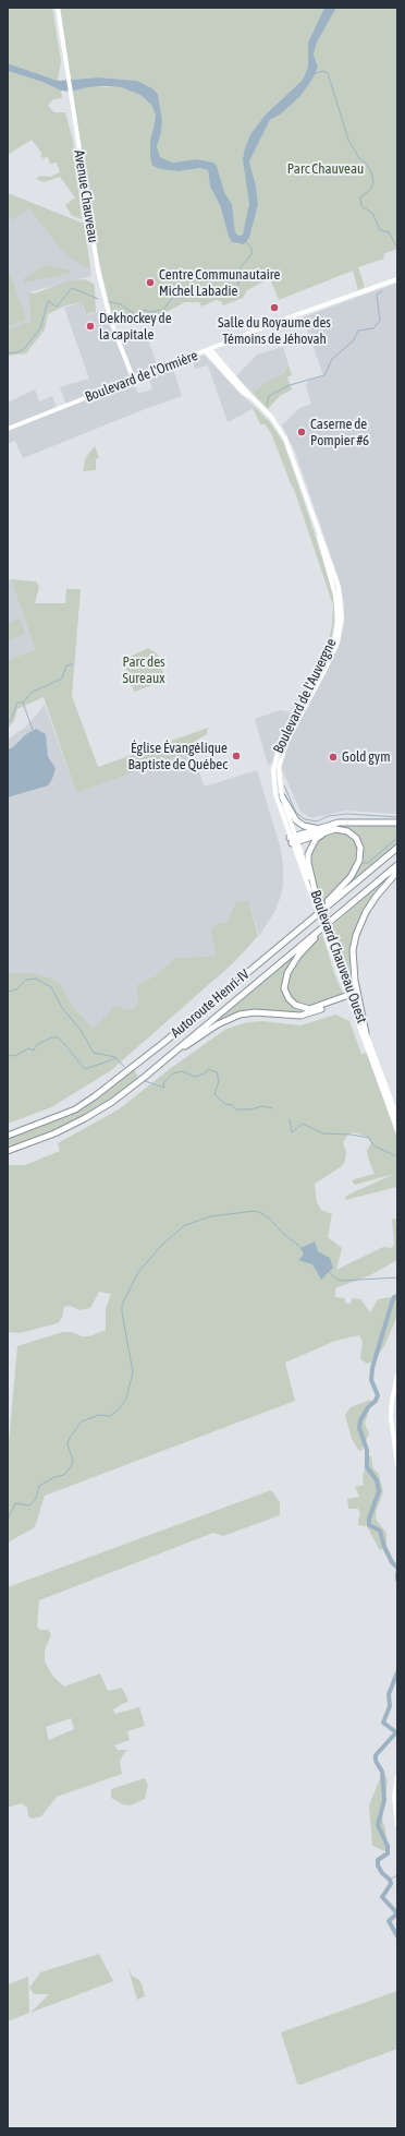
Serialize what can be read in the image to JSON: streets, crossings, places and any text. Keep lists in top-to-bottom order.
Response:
{
  "streets": {
    "highway": ["Autoroute Henri-IV"],
    "main road": [
      "Avenue Chauveau",
      "Boulevard de l'Ormière",
      "Boulevard de l'Auvergne",
      "Boulevard Chauveau Ouest"
    ]
  },
  "crossings": [
    ["Avenue Chauveau", "Boulevard de l'Ormière"],
    ["Boulevard de l'Ormière", "Boulevard de l'Auvergne"],
    ["Boulevard de l'Auvergne", "Boulevard Chauveau Ouest"]
  ],
  "parks": ["Parc Chauveau", "Parc des Sureaux"],
  "places": [
    "Centre Communautaire Michel Labadie",
    "Salle du Royaume des Témoins de Jéhovah",
    "Dekhockey de la capitale",
    "Caserne de Pompier #6",
    "Église Évangélique Baptiste de Québec",
    "Gold gym"
  ]
}
